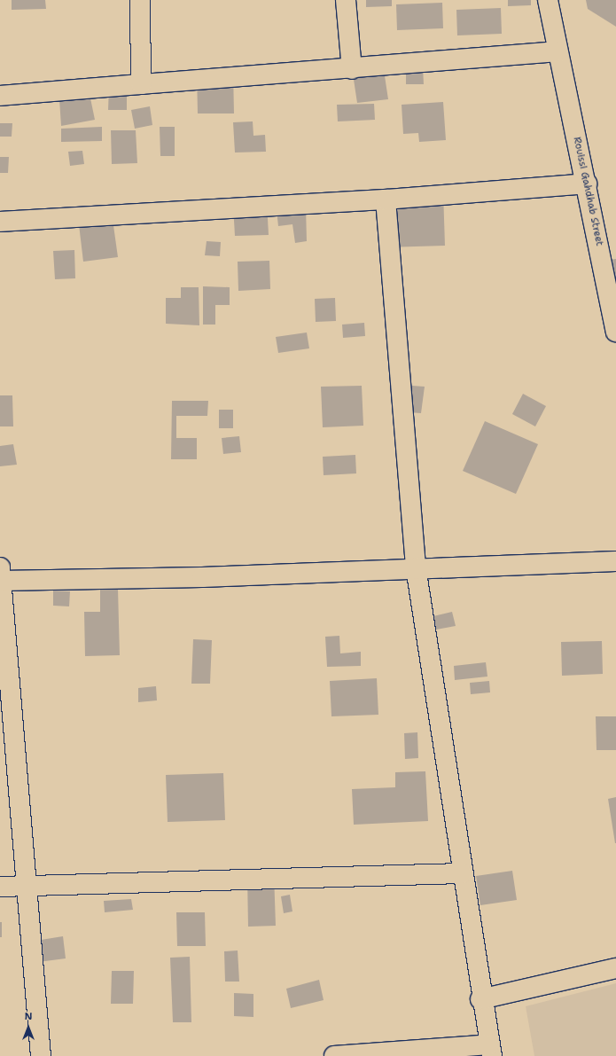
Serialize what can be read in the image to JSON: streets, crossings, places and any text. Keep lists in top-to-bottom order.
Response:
{
  "streets": {
    "street": ["Rouissi Gahdhab Street"]
  },
  "north": "top"
}
